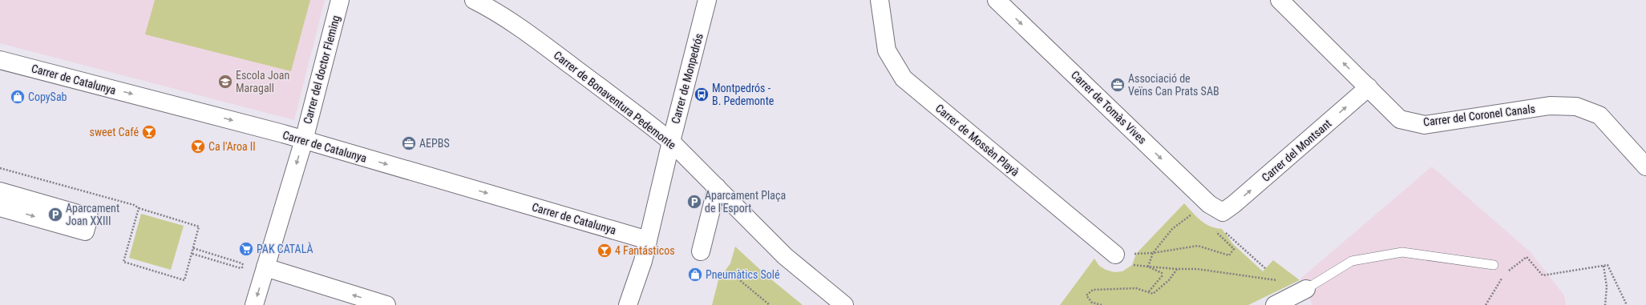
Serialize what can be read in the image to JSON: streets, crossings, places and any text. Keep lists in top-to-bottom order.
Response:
{
  "streets": {
    "street": [
      "Carrer del doctor Fleming",
      "Carrer de Monpedrós",
      "Carrer de Catalunya",
      "Carrer de Bonaventura Pedemonte",
      "Carrer de Tomàs Vives",
      "Carrer del Coronel Canals",
      "Carrer de Mossèn Playà",
      "Carrer del Montsant"
    ]
  },
  "crossings": [
    ["Carrer del doctor Fleming", "Carrer de Catalunya"],
    ["Carrer de Monpedrós", "Carrer de Catalunya"],
    ["Carrer de Monpedrós", "Carrer de Bonaventura Pedemonte"],
    ["Carrer de Tomàs Vives", "Carrer del Montsant"],
    ["Carrer del Coronel Canals", "Carrer del Montsant"]
  ],
  "one_way": [
    "Carrer del doctor Fleming",
    "Carrer de Catalunya",
    "Carrer de Tomàs Vives",
    "Carrer del Montsant"
  ],
  "places": {
    "school or university": ["Escola Joan Maragall"],
    "office": ["Associació de Veïns Can Prats SAB", "AEPBS"],
    "bus stop": ["Montpedrós - B. Pedemonte"],
    "shop": ["CopySab", "Pneumàtics Solé"],
    "bar": ["sweet Café", "Ca l'Aroa II", "4 Fantásticos"],
    "parking": ["Aparcament Plaça de l'Esport", "Aparcament Joan XXIII"],
    "supermarket": ["PAK CATALÀ"]
  }
}
